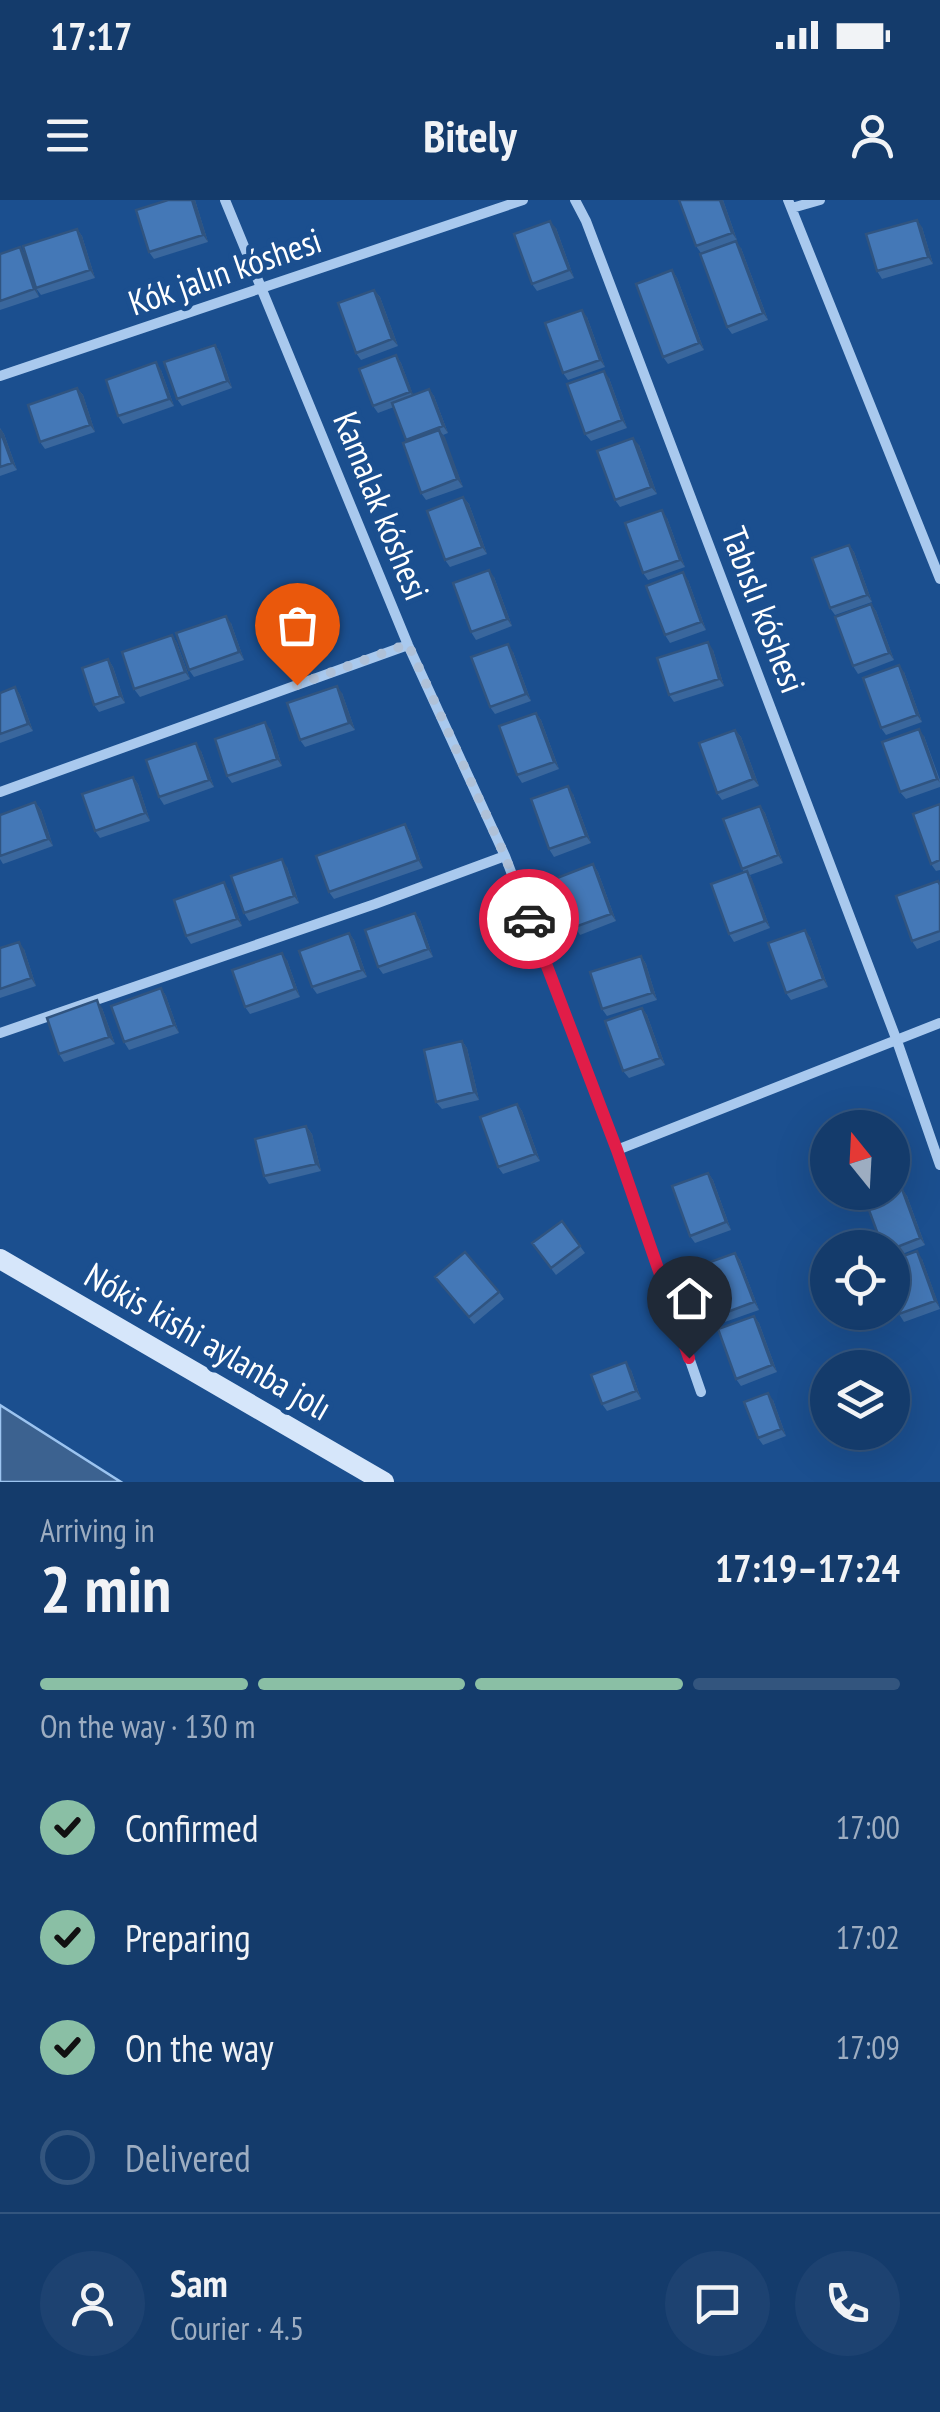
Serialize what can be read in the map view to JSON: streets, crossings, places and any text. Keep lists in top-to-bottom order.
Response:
{
  "streets": {
    "main road": ["Nókis kishi aylanba jolı"],
    "street": ["Kók jalın kóshesi", "Kamalak kóshesi", "Tabıslı kóshesi"]
  },
  "crossings": [
    ["Kók jalın kóshesi", "Kamalak kóshesi"]
  ],
  "north": "top",
  "page": {
    "status": "17:17",
    "header": "Bitely",
    "heading": ["2 min", "Arriving in", "17:19–17:24"],
    "panel": ["Sam", "Courier · 4.5"],
    "bar": "On the way · 130 m",
    "list": [
      ["Confirmed", "17:00"],
      ["Preparing", "17:02"],
      ["On the way", "17:09"],
      "Delivered"
    ]
  }
}
